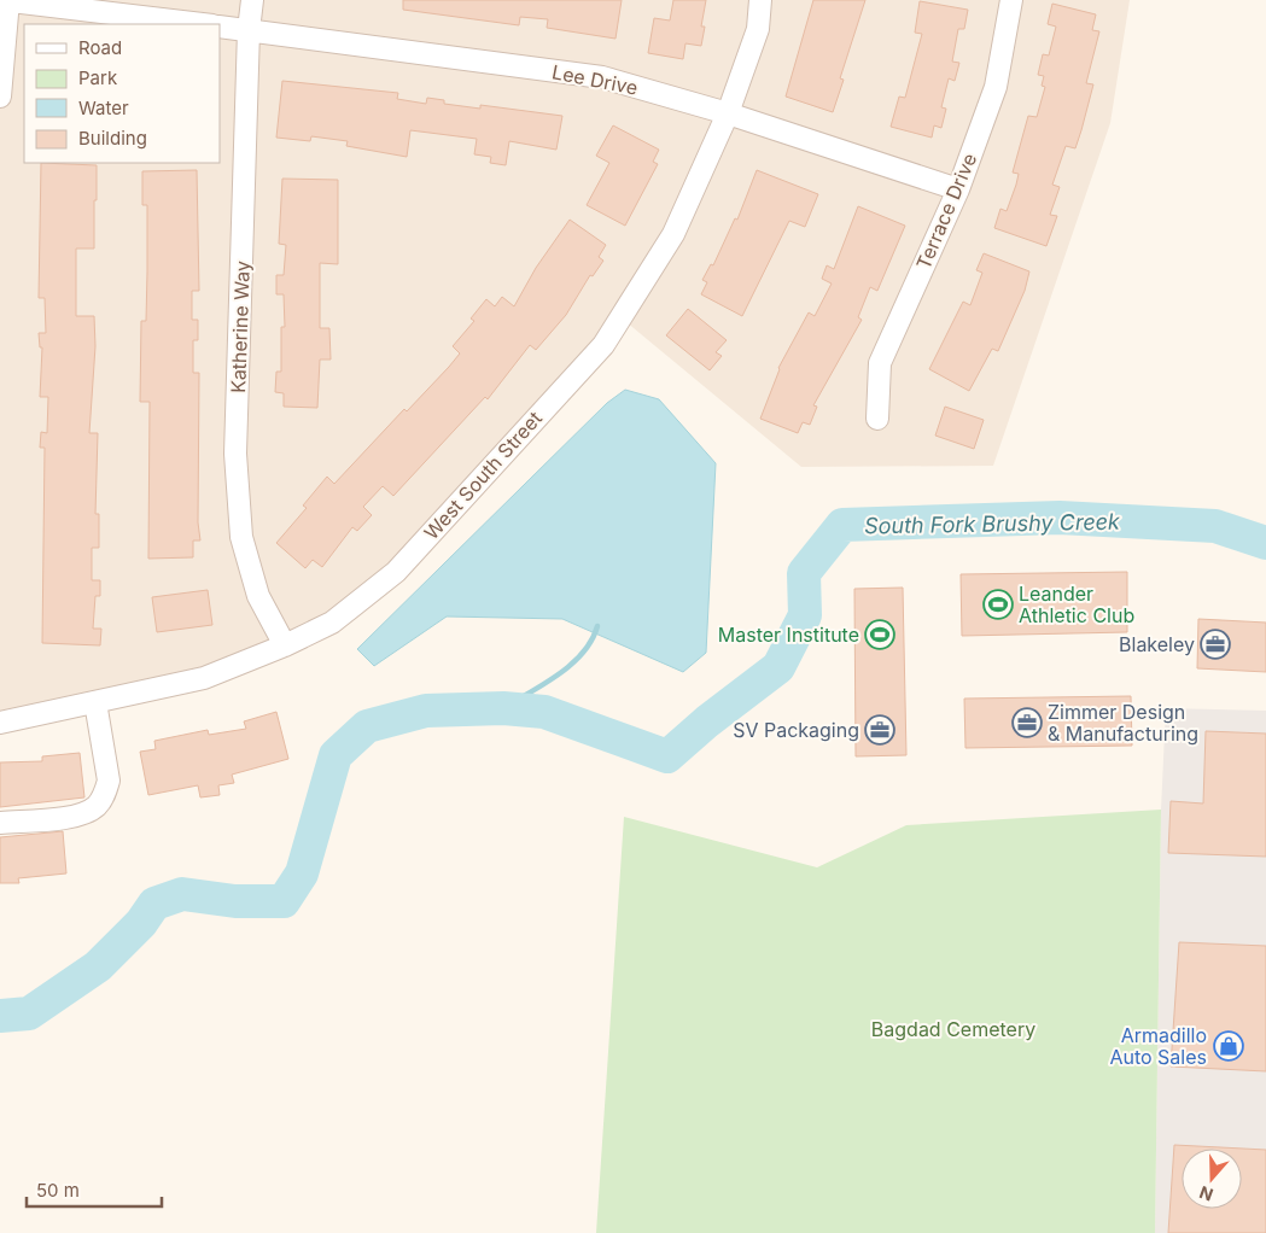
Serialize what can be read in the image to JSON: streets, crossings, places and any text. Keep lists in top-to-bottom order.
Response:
{
  "streets": {
    "street": [
      "Lee Drive",
      "Terrace Drive",
      "Katherine Way",
      "West South Street"
    ]
  },
  "crossings": [
    ["Lee Drive", "Terrace Drive"],
    ["Lee Drive", "Katherine Way"],
    ["Lee Drive", "West South Street"],
    ["Katherine Way", "West South Street"]
  ],
  "water": ["South Fork Brushy Creek"],
  "parks": ["Bagdad Cemetery"],
  "places": {
    "sports": ["Leander Athletic Club", "Master Institute"],
    "office": ["Blakeley", "Zimmer Design & Manufacturing", "SV Packaging"],
    "shop": ["Armadillo Auto Sales"]
  },
  "legend": [
    "Road",
    "Park",
    "Water",
    "Building"
  ],
  "scale_bar": "50 m",
  "north": "bottom"
}
